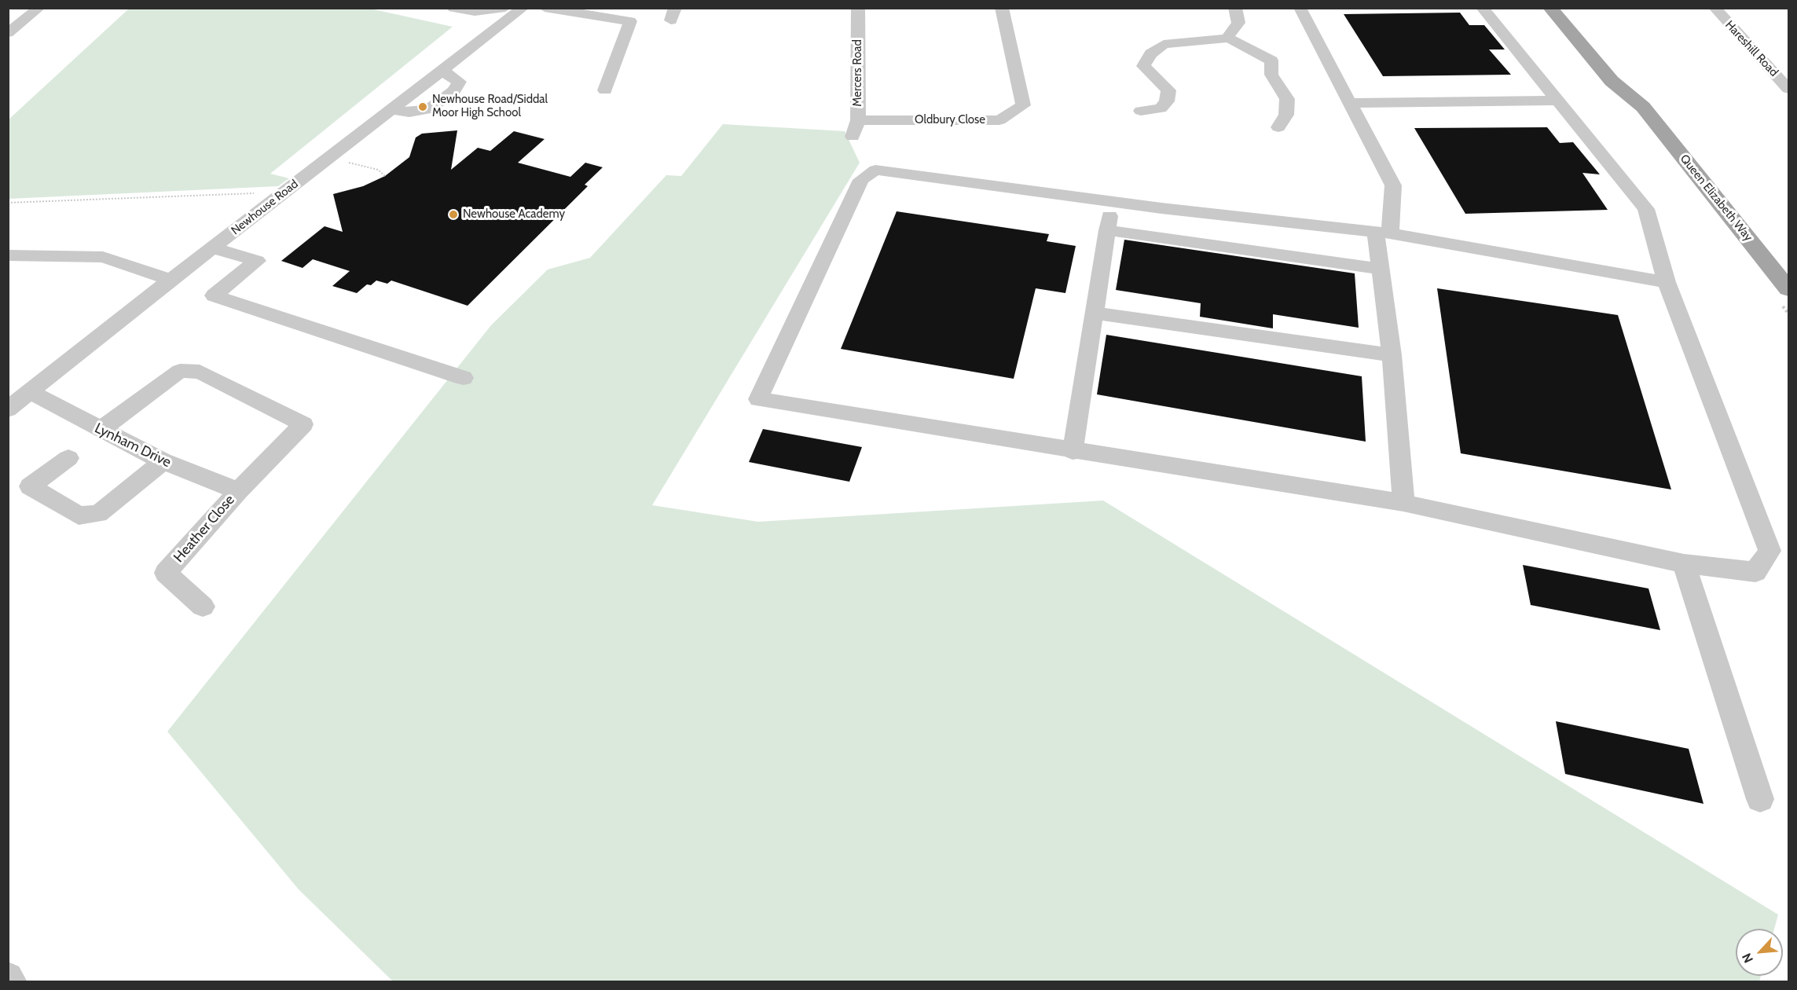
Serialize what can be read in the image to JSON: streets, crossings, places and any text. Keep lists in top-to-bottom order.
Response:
{
  "streets": {
    "main road": ["Queen Elizabeth Way"],
    "street": [
      "Hareshill Road",
      "Mercers Road",
      "Oldbury Close",
      "Newhouse Road",
      "Lynham Drive",
      "Heather Close"
    ]
  },
  "crossings": [
    ["Mercers Road", "Oldbury Close"],
    ["Newhouse Road", "Lynham Drive"],
    ["Lynham Drive", "Heather Close"]
  ],
  "places": ["Newhouse Road/Siddal Moor High School", "Newhouse Academy"],
  "north": "bottom left"
}
